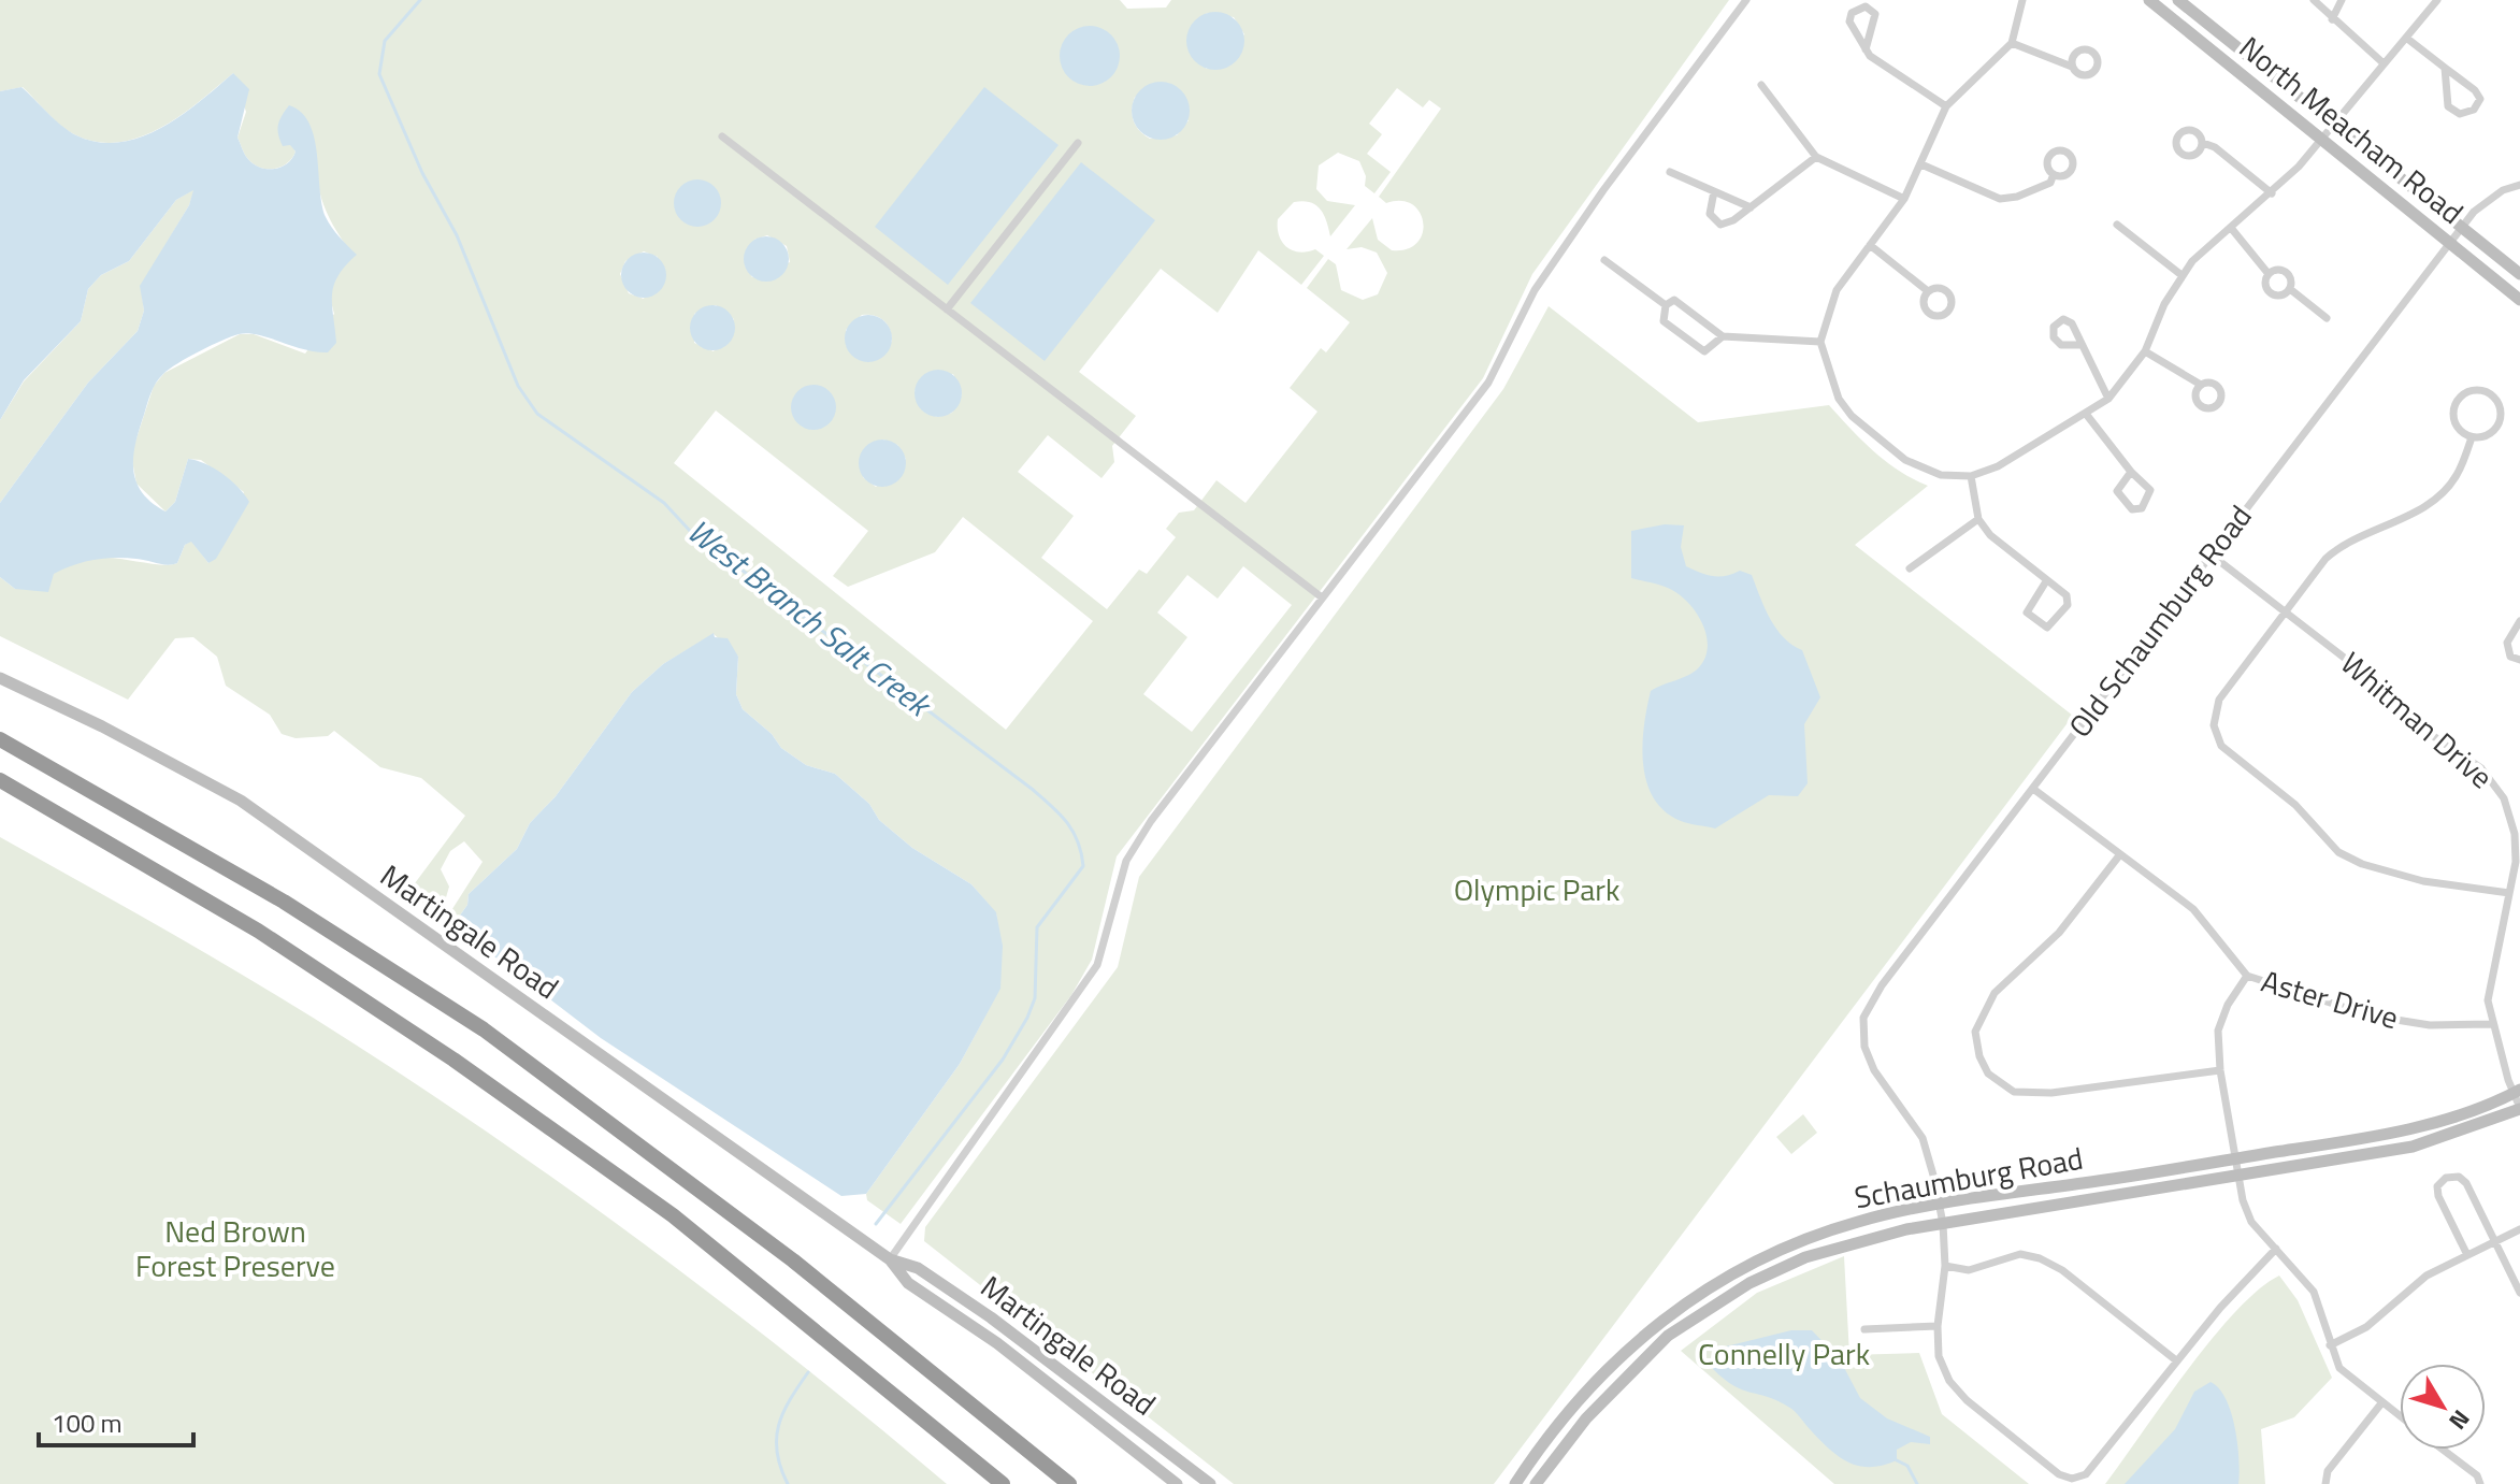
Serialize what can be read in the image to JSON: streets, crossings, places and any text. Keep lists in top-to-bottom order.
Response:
{
  "streets": {
    "street": [
      "North Meacham Road",
      "Old Schaumburg Road",
      "Whitman Drive",
      "Martingale Road",
      "Aster Drive",
      "Schaumburg Road"
    ]
  },
  "crossings": [
    ["North Meacham Road", "Old Schaumburg Road"],
    ["Old Schaumburg Road", "Whitman Drive"],
    ["Old Schaumburg Road", "Aster Drive"],
    ["Old Schaumburg Road", "Schaumburg Road"],
    ["Whitman Drive", "Aster Drive"],
    ["Whitman Drive", "Schaumburg Road"]
  ],
  "water": ["West Branch Salt Creek"],
  "parks": ["Olympic Park", "Ned Brown Forest Preserve", "Connelly Park"],
  "scale_bar": "100 m",
  "north": "bottom right"
}
